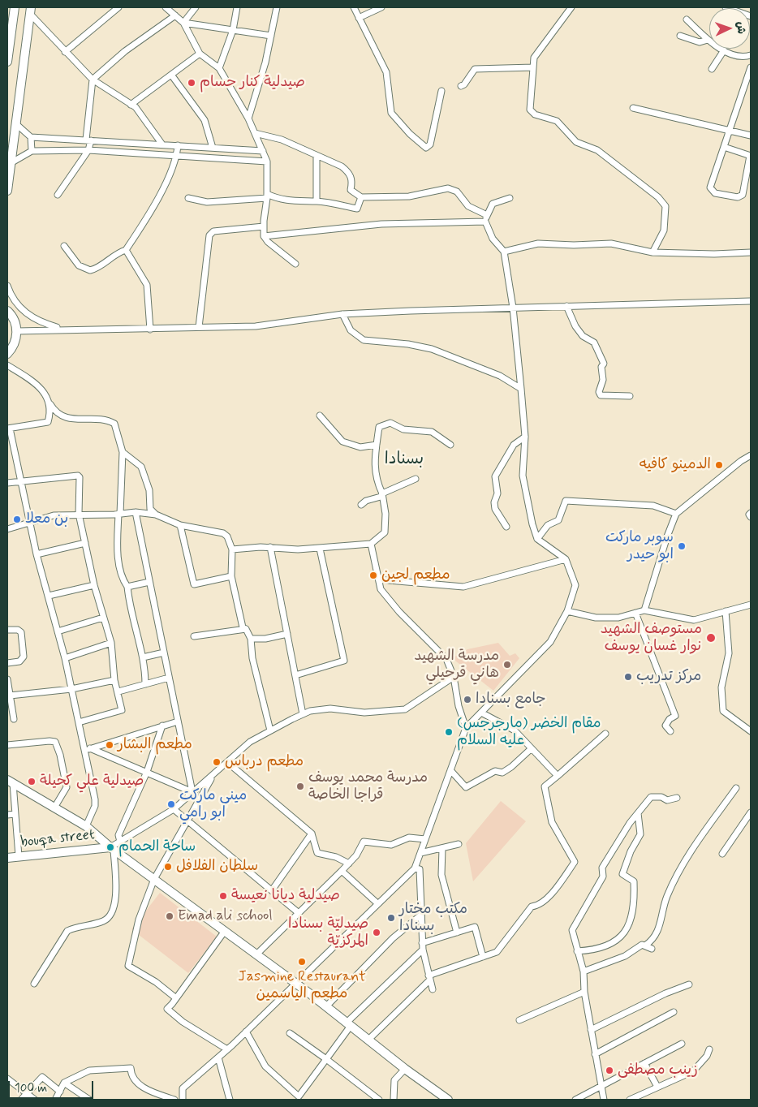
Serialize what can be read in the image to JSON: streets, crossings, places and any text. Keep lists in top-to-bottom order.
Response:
{
  "streets": {
    "street": ["bouqa street"]
  },
  "districts": ["بسنادا"],
  "places": [
    "صيدلية كنار حسام",
    "الدمينو كافيه",
    "بن معلا",
    "سوبر ماركت ابو حيدر",
    "مطعم لجين",
    "مستوصف الشهيد نوار غسان يوسف",
    "مدرسة الشهيد هاني قرحيلي",
    "مركز تدريب",
    "جامع بسنادا",
    "مقام الخضر (مارجرجس) عليه السلام",
    "مطعم البشار",
    "مطعم درباس",
    "صيدلية علي كحيلة",
    "مدرسة محمد يوسف قراجا الخاصة",
    "ميني ماركت ابو رامي",
    "ساحة الحمام",
    "سلطان الفلافل",
    "صيدلية ديانا نعيسة",
    "Emad ali school",
    "مكتب مختار بسنادا",
    "صيدليّة بسنادا المركزيّة",
    "Jasmine Restaurant مطعم الياسمين",
    "زينب مصطفى"
  ],
  "scale_bar": "100 m",
  "north": "right"
}
